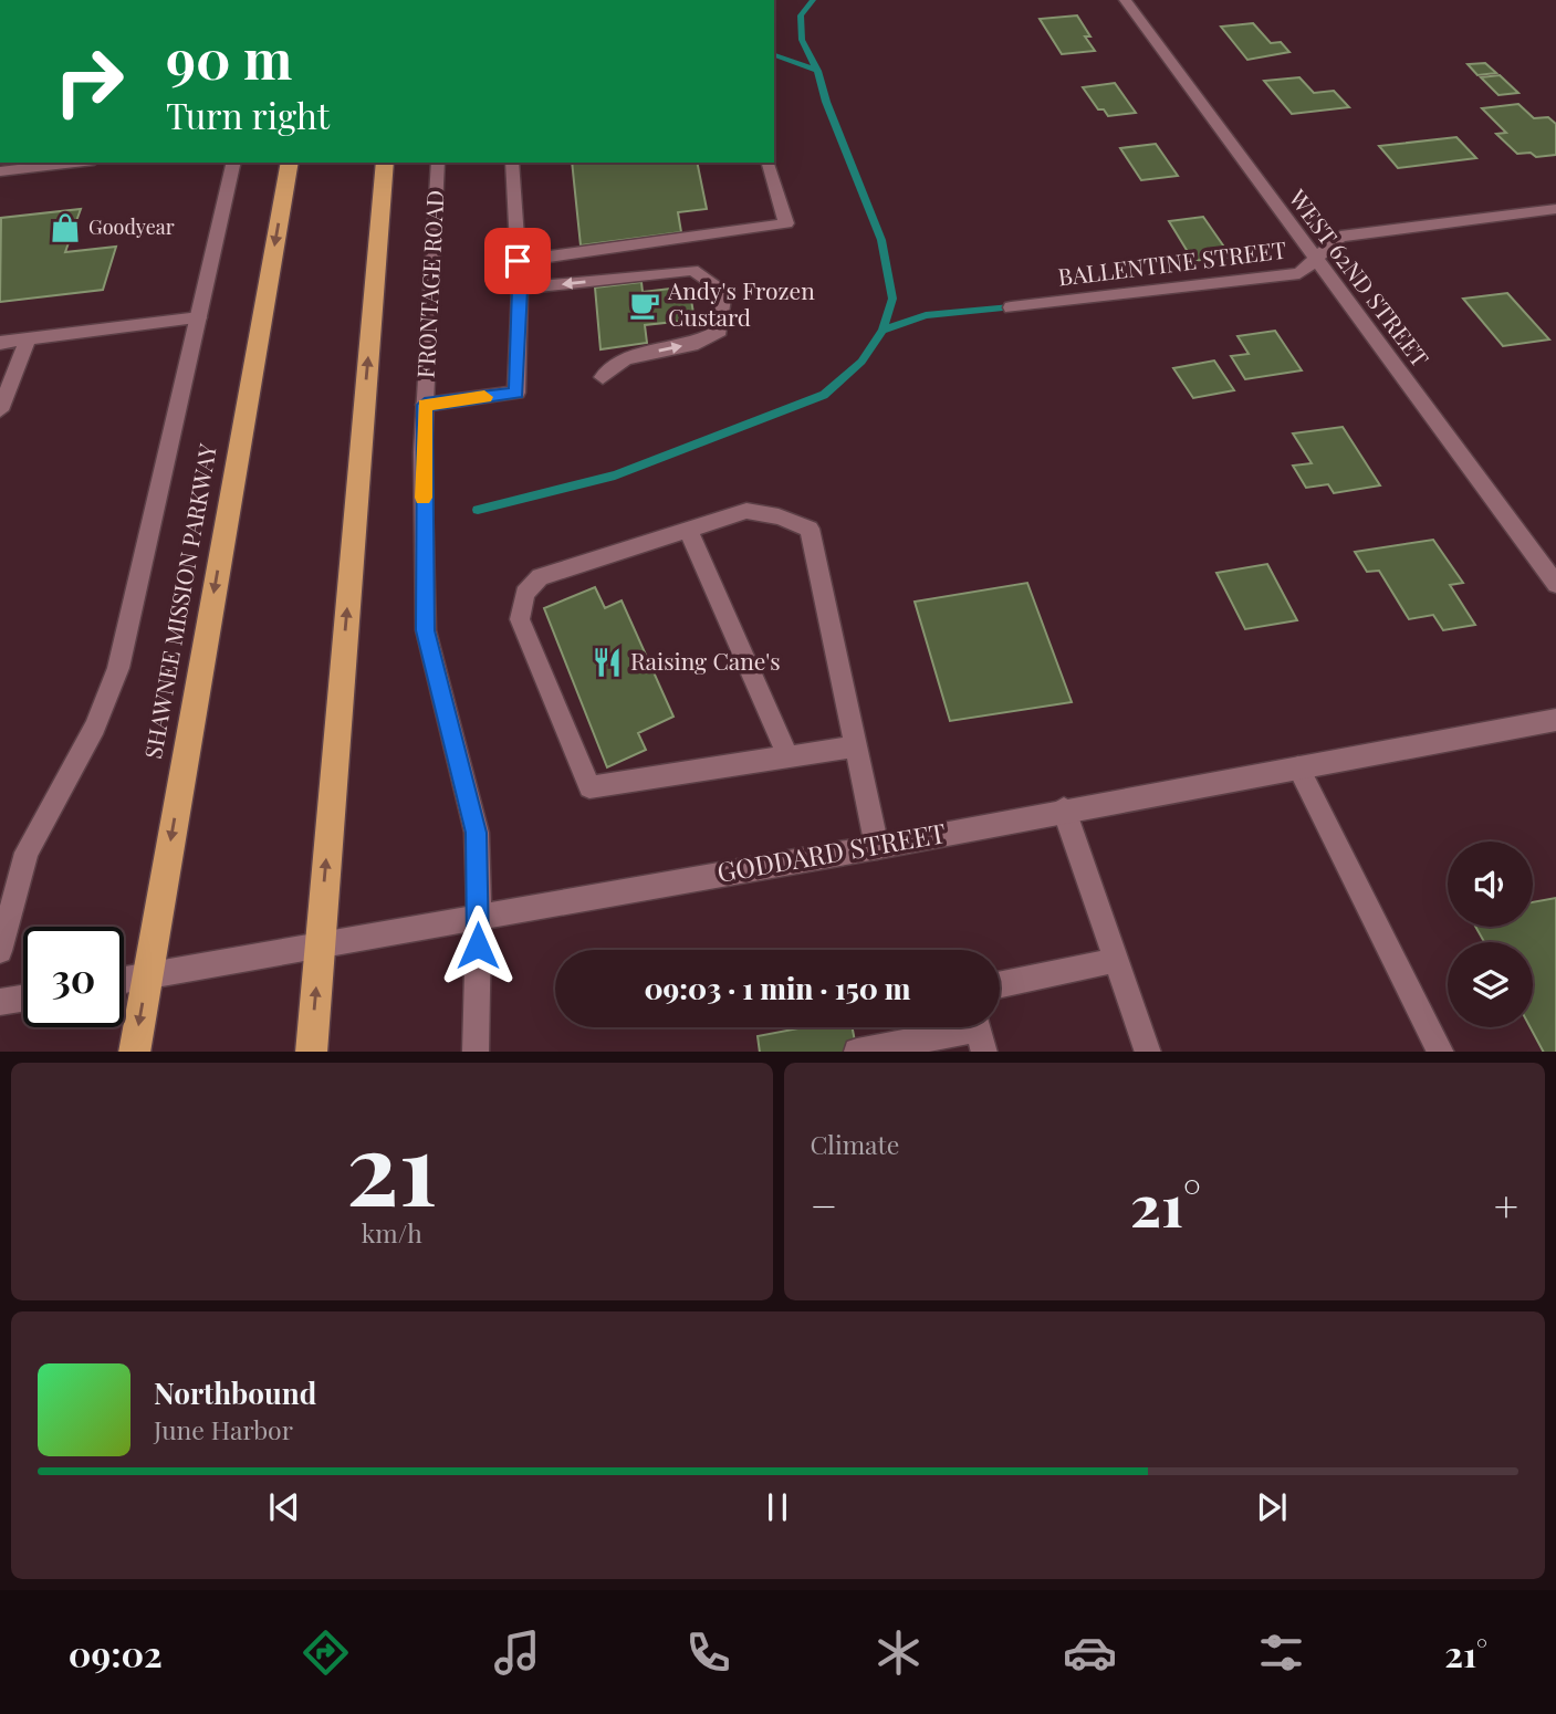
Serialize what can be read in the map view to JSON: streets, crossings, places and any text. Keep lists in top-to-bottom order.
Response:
{
  "streets": {
    "highway": ["SHAWNEE MISSION PARKWAY"],
    "street": [
      "BALLENTINE STREET",
      "WEST 62ND STREET",
      "FRONTAGE ROAD",
      "GODDARD STREET"
    ]
  },
  "crossings": [
    ["BALLENTINE STREET", "WEST 62ND STREET"],
    ["FRONTAGE ROAD", "GODDARD STREET"],
    ["SHAWNEE MISSION PARKWAY", "GODDARD STREET"]
  ],
  "places": {
    "shop": ["Goodyear"],
    "cafe": ["Andy's Frozen Custard"],
    "restaurant": ["Raising Cane's"]
  },
  "page": {
    "turn": ["90 m", "Turn right"],
    "limit": "30",
    "trip": "09:03 · 1 min · 150 m",
    "tile": [
      ["21", "km/h"],
      "Climate"
    ],
    "heat": ["−", "21°", "+"],
    "song": ["Northbound", "June Harbor"],
    "tabs": ["09:02", "21°"]
  }
}
